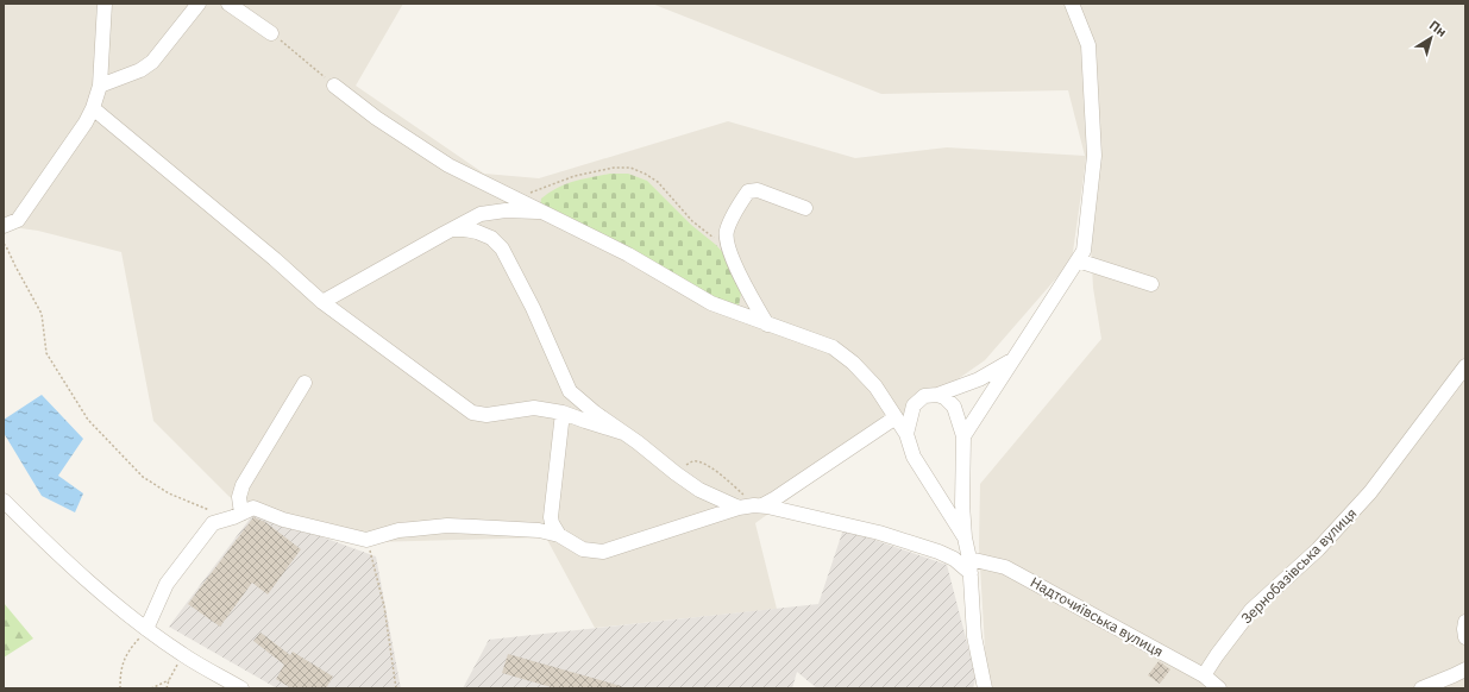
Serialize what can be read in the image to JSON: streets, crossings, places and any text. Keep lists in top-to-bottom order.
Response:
{
  "streets": {
    "street": ["Зернобазівська вулиця", "Надточиївська вулиця"]
  },
  "crossings": [
    ["Зернобазівська вулиця", "Надточиївська вулиця"]
  ],
  "north": "top right"
}
